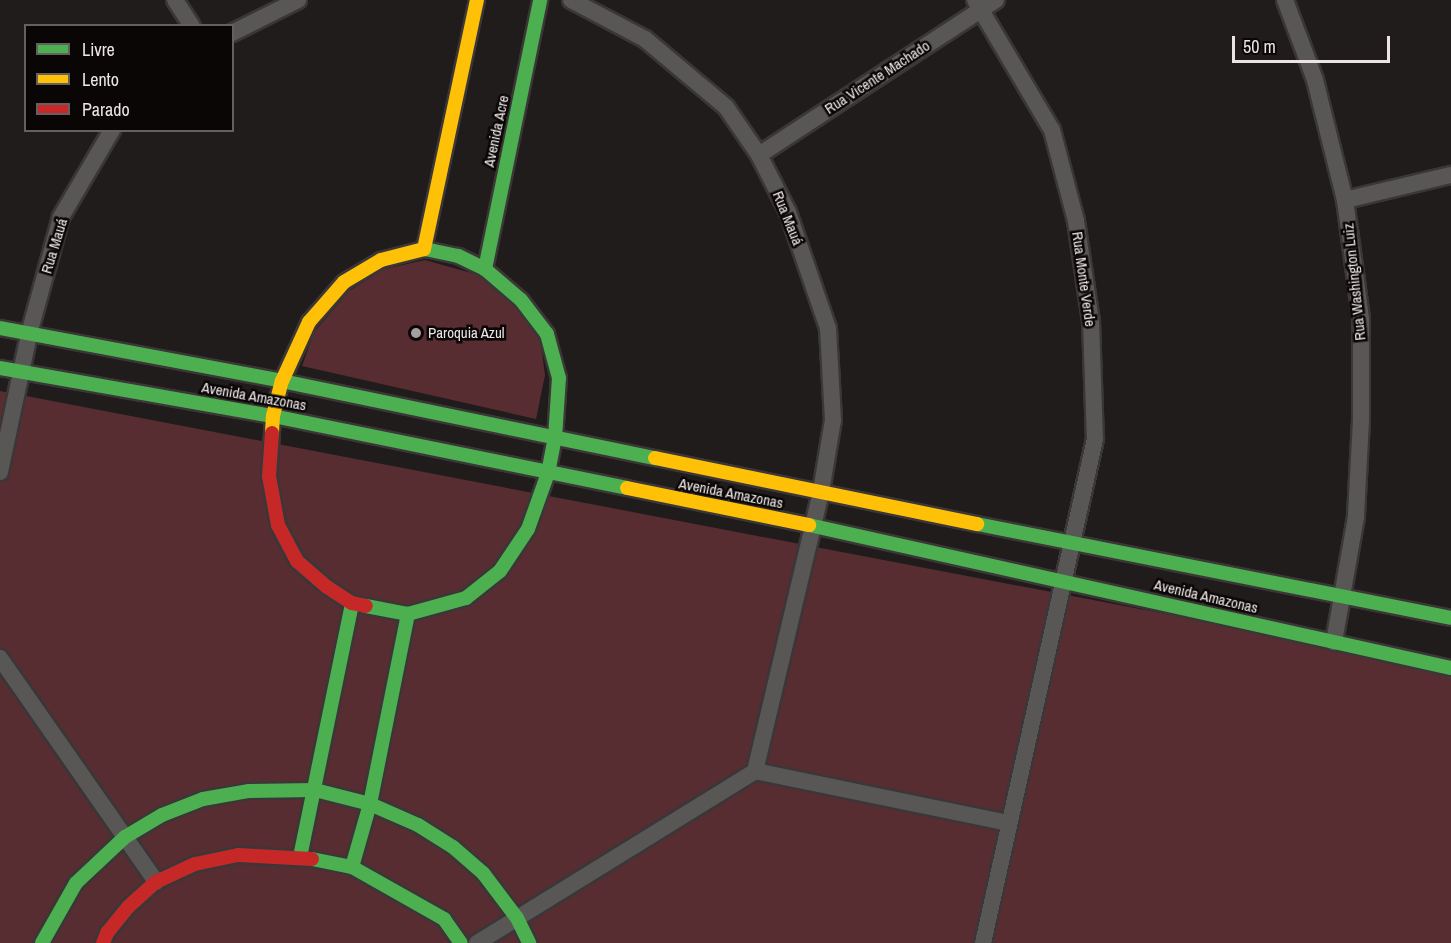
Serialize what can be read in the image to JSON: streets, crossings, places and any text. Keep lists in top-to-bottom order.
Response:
{
  "streets": {
    "street": [
      "Rua Vicente Machado",
      "Avenida Acre",
      "Rua Mauá",
      "Rua Monte Verde",
      "Rua Washington Luiz",
      "Avenida Amazonas"
    ]
  },
  "crossings": [
    ["Rua Vicente Machado", "Rua Mauá"],
    ["Rua Vicente Machado", "Rua Monte Verde"],
    ["Rua Mauá", "Avenida Amazonas"],
    ["Rua Monte Verde", "Avenida Amazonas"],
    ["Rua Washington Luiz", "Avenida Amazonas"]
  ],
  "places": ["Paroquia Azul"],
  "legend": ["Livre", "Lento", "Parado"],
  "scale_bar": "50 m"
}
